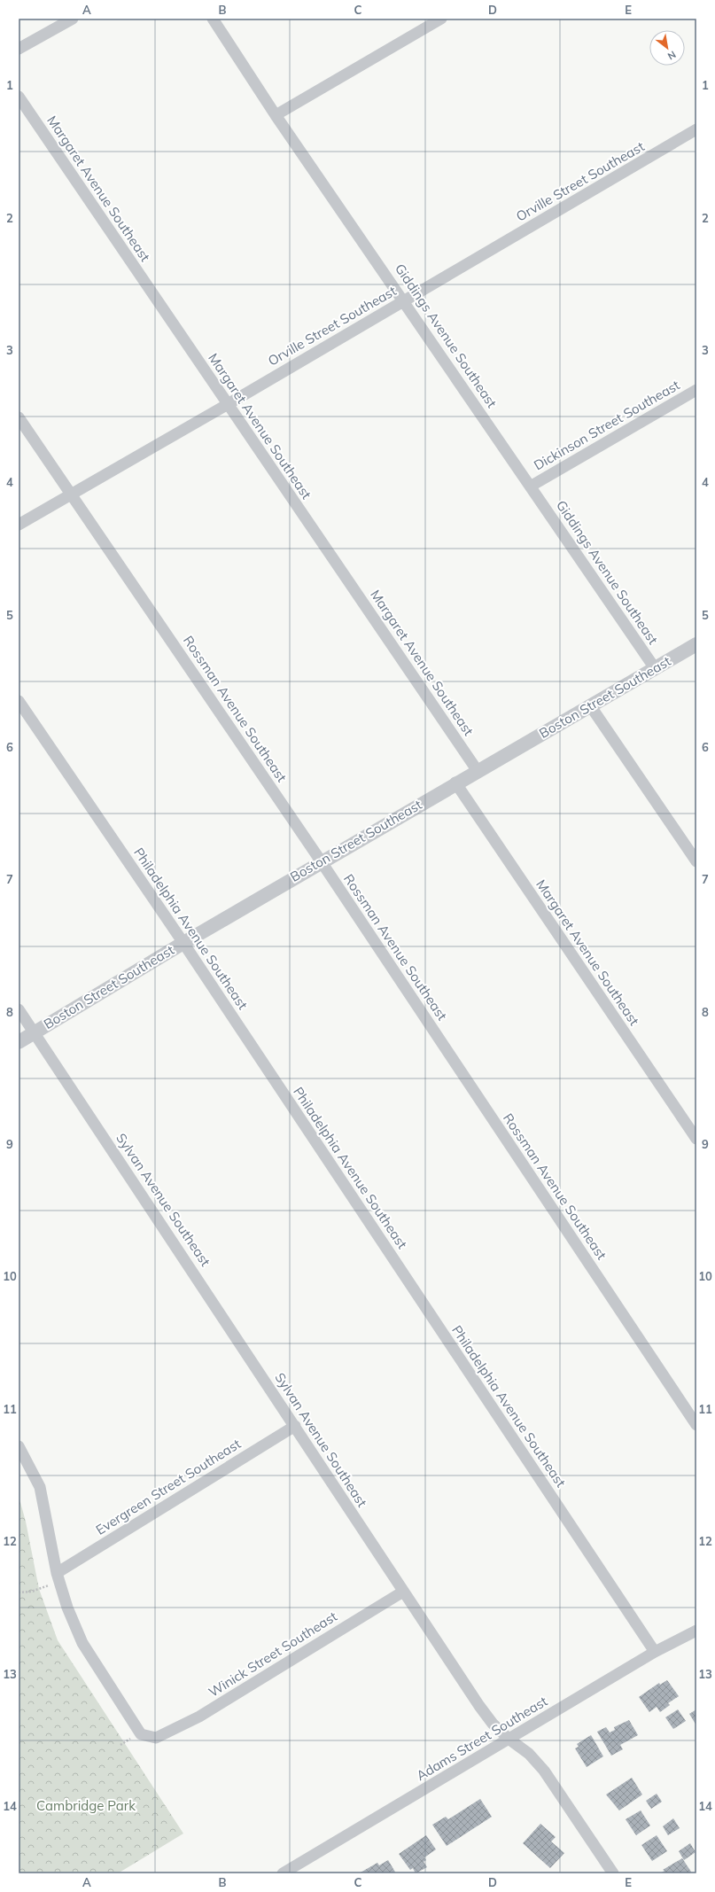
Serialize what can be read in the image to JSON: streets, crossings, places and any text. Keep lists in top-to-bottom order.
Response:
{
  "streets": {
    "street": [
      "Orville Street Southeast",
      "Margaret Avenue Southeast",
      "Giddings Avenue Southeast",
      "Dickinson Street Southeast",
      "Boston Street Southeast",
      "Rossman Avenue Southeast",
      "Philadelphia Avenue Southeast",
      "Sylvan Avenue Southeast",
      "Evergreen Street Southeast",
      "Winick Street Southeast",
      "Adams Street Southeast"
    ]
  },
  "crossings": [
    ["Orville Street Southeast", "Margaret Avenue Southeast"],
    ["Orville Street Southeast", "Giddings Avenue Southeast"],
    ["Orville Street Southeast", "Rossman Avenue Southeast"],
    ["Margaret Avenue Southeast", "Boston Street Southeast"],
    ["Giddings Avenue Southeast", "Dickinson Street Southeast"],
    ["Giddings Avenue Southeast", "Boston Street Southeast"],
    ["Boston Street Southeast", "Rossman Avenue Southeast"],
    ["Boston Street Southeast", "Philadelphia Avenue Southeast"],
    ["Boston Street Southeast", "Sylvan Avenue Southeast"],
    ["Philadelphia Avenue Southeast", "Adams Street Southeast"],
    ["Sylvan Avenue Southeast", "Evergreen Street Southeast"],
    ["Sylvan Avenue Southeast", "Winick Street Southeast"],
    ["Sylvan Avenue Southeast", "Adams Street Southeast"],
    ["Evergreen Street Southeast", "Winick Street Southeast"]
  ],
  "parks": ["Cambridge Park"],
  "north": "bottom right",
  "grid": {
    "columns": [
      "A",
      "B",
      "C",
      "D",
      "E"
    ],
    "rows": [
      "1",
      "2",
      "3",
      "4",
      "5",
      "6",
      "7",
      "8",
      "9",
      "10",
      "11",
      "12",
      "13",
      "14"
    ]
  }
}
